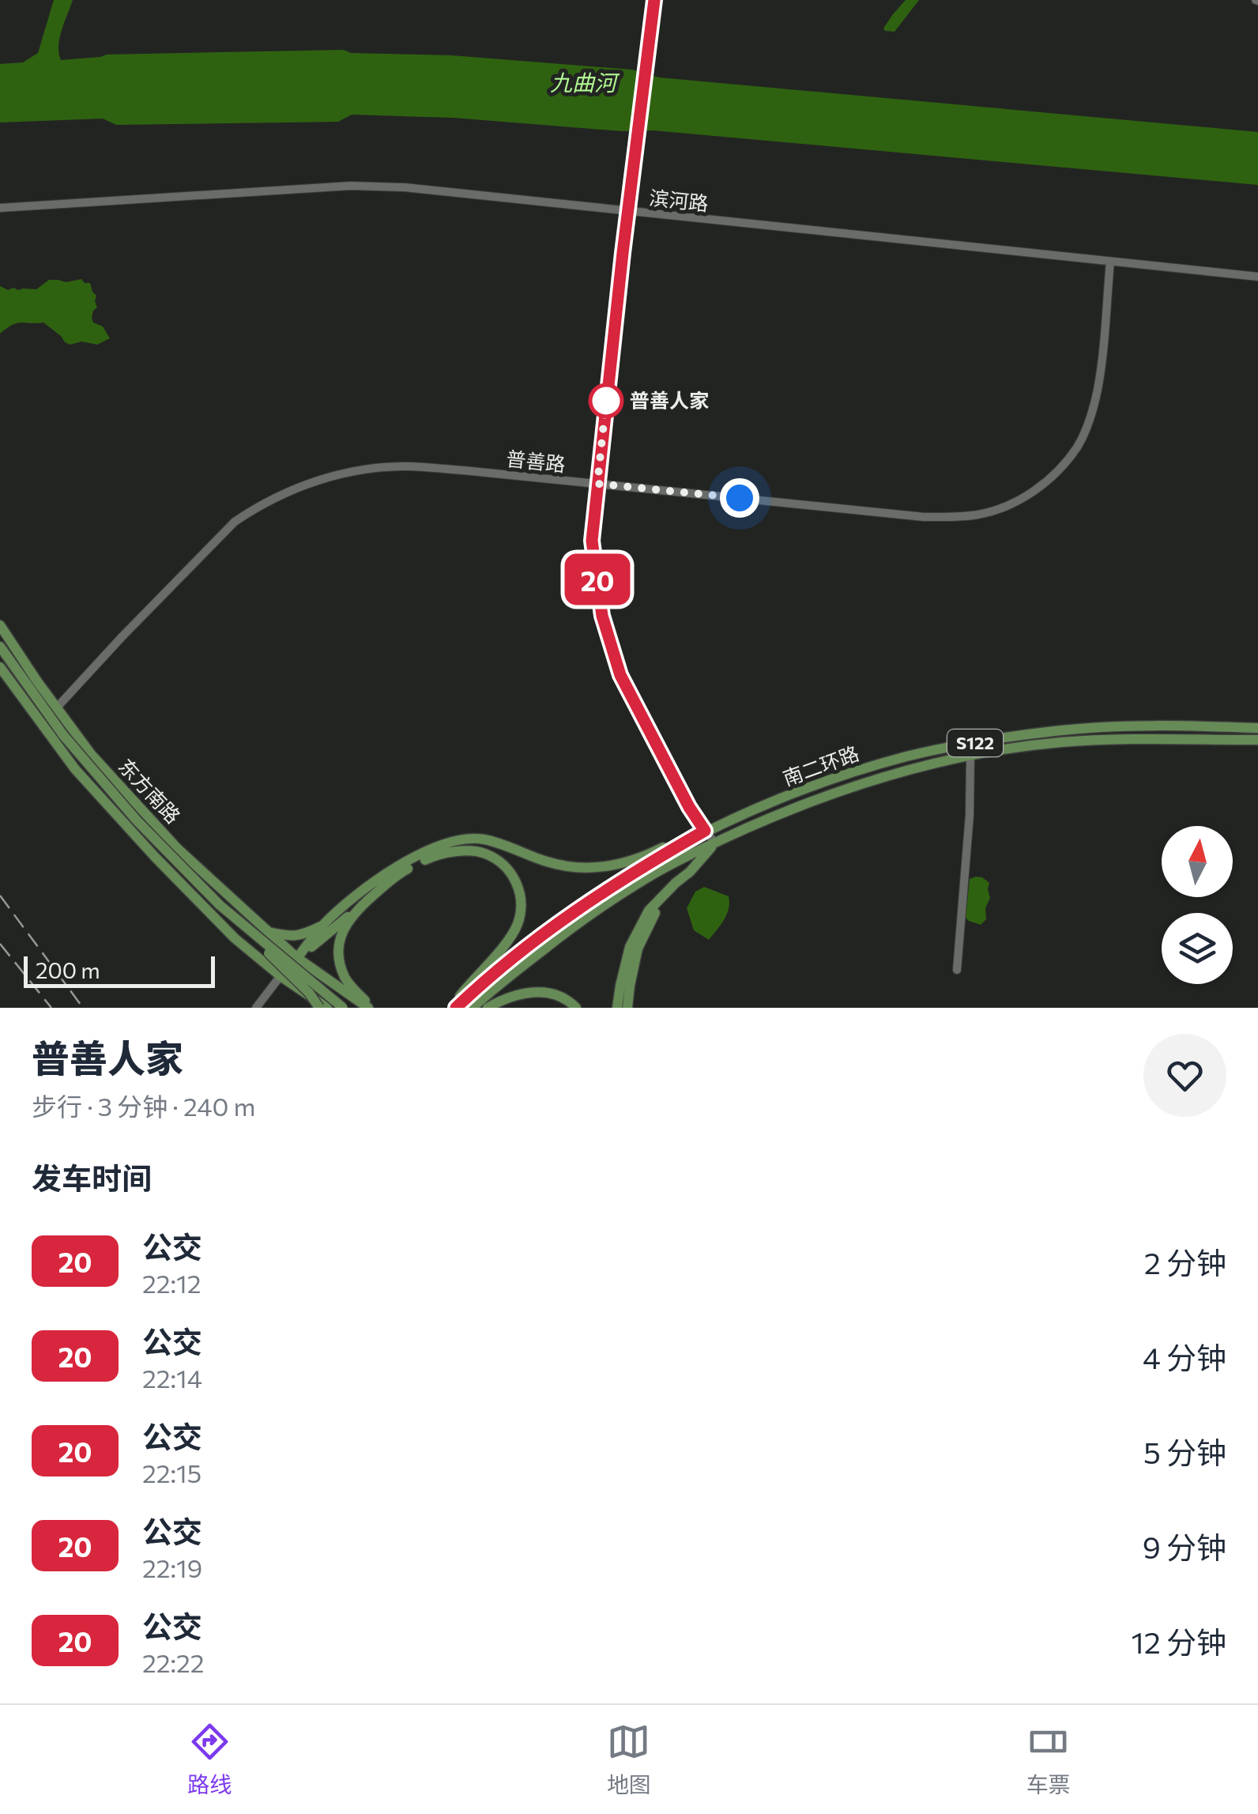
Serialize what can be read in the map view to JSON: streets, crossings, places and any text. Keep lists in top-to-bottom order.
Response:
{
  "streets": {
    "main road": ["S122", "南二环路", "东方南路"],
    "street": ["滨河路", "普善路"]
  },
  "crossings": [
    ["滨河路", "普善路"],
    ["普善路", "东方南路"]
  ],
  "water": ["九曲河"],
  "places": ["普善人家"],
  "lines": ["bus line 20"],
  "scale_bar": "200 m",
  "north": "top",
  "page": {
    "on_map": "20",
    "scale": "200 m",
    "heading": [
      ["普善人家", "步行 · 3 分钟 · 240 m"],
      "发车时间"
    ],
    "list": [
      {
        "mark": "20",
        "name": "公交",
        "note": "22:12",
        "value": "2 分钟"
      },
      {
        "mark": "20",
        "name": "公交",
        "note": "22:14",
        "value": "4 分钟"
      },
      {
        "mark": "20",
        "name": "公交",
        "note": "22:15",
        "value": "5 分钟"
      },
      {
        "mark": "20",
        "name": "公交",
        "note": "22:19",
        "value": "9 分钟"
      },
      {
        "mark": "20",
        "name": "公交",
        "note": "22:22",
        "value": "12 分钟"
      }
    ],
    "tabs": ["路线", "地图", "车票"]
  }
}
